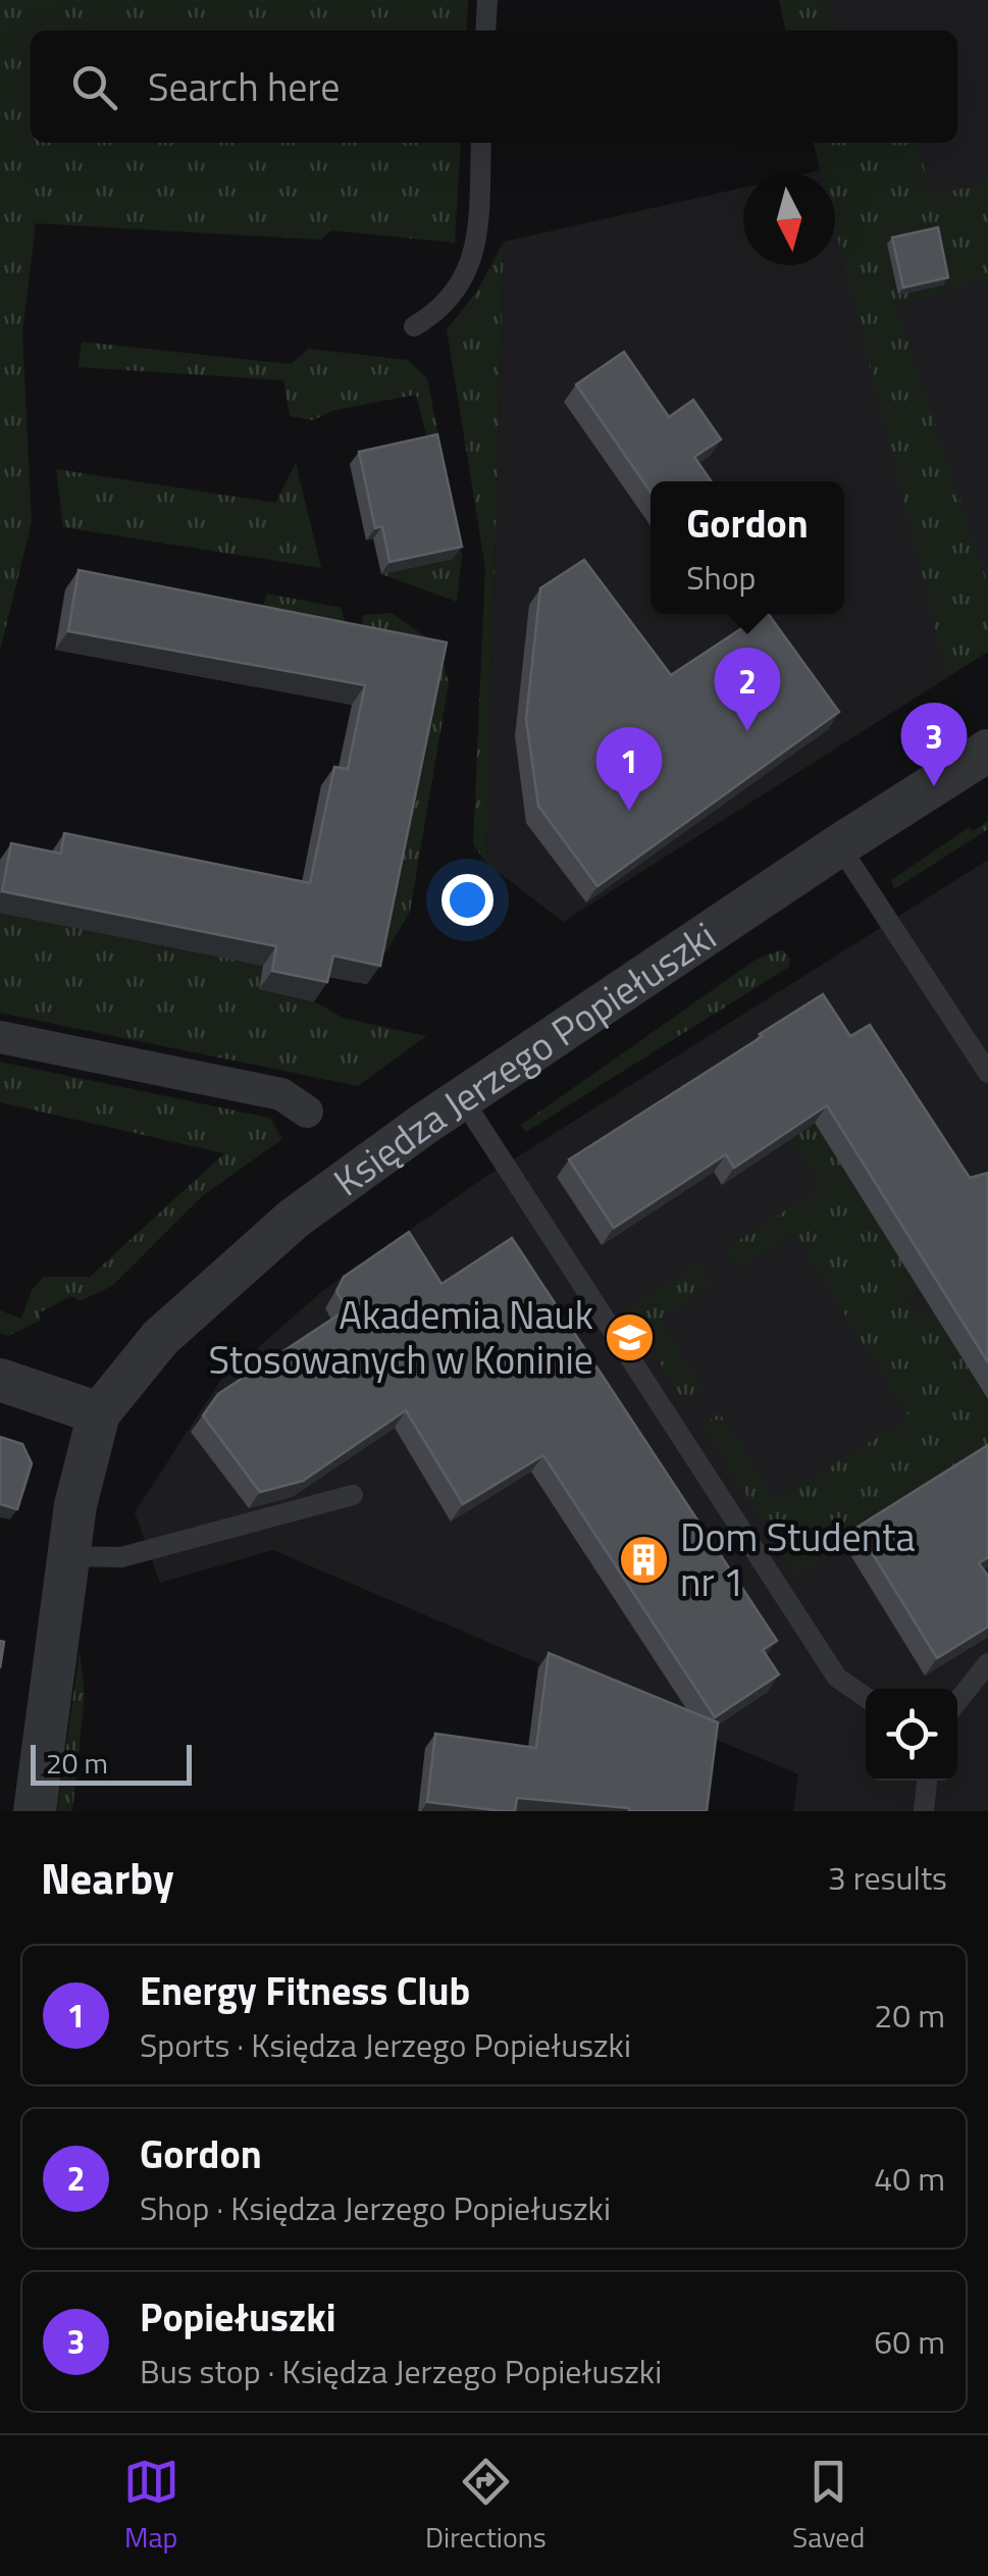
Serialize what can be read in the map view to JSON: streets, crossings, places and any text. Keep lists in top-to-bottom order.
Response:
{
  "streets": {
    "street": ["Księdza Jerzego Popiełuszki"]
  },
  "places": {
    "school or university": ["Akademia Nauk Stosowanych w Koninie"],
    "building": ["Dom Studenta nr 1"]
  },
  "scale_bar": "20 m",
  "north": "bottom",
  "page": {
    "search": "Search here",
    "popup": ["Gordon", "Shop"],
    "pins": ["2", "3", "1"],
    "scale": "20 m",
    "heading": ["Nearby", "3 results"],
    "list": [
      {
        "mark": "1",
        "name": "Energy Fitness Club",
        "note": "Sports · Księdza Jerzego Popiełuszki",
        "value": "20 m"
      },
      {
        "mark": "2",
        "name": "Gordon",
        "note": "Shop · Księdza Jerzego Popiełuszki",
        "value": "40 m"
      },
      {
        "mark": "3",
        "name": "Popiełuszki",
        "note": "Bus stop · Księdza Jerzego Popiełuszki",
        "value": "60 m"
      }
    ],
    "nav": ["Map", "Directions", "Saved"]
  }
}
